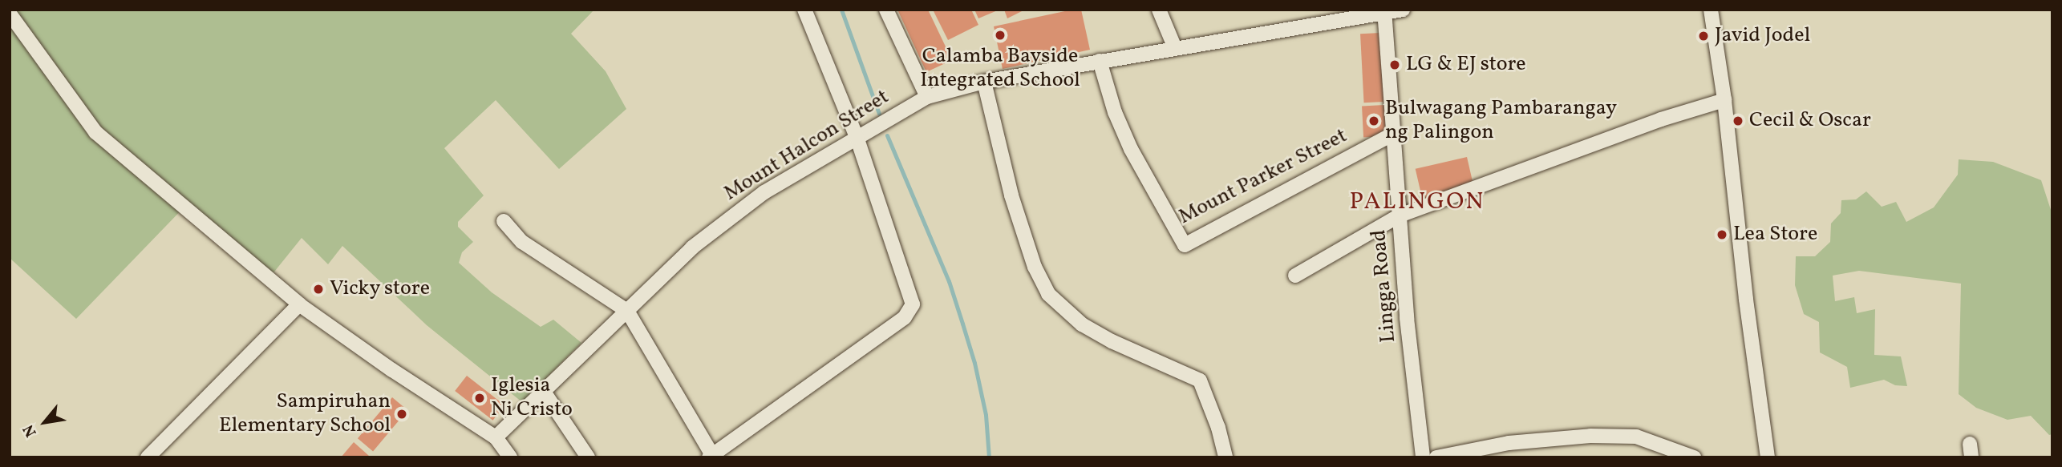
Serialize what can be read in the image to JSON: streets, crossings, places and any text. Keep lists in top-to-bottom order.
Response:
{
  "streets": {
    "street": ["Mount Halcon Street", "Mount Parker Street", "Lingga Road"]
  },
  "crossings": [
    ["Mount Halcon Street", "Mount Parker Street"],
    ["Mount Halcon Street", "Lingga Road"],
    ["Mount Parker Street", "Lingga Road"]
  ],
  "districts": ["PALINGON"],
  "places": [
    "Calamba Bayside Integrated School",
    "Javid Jodel",
    "LG & EJ store",
    "Bulwagang Pambarangay ng Palingon",
    "Cecil & Oscar",
    "Lea Store",
    "Vicky store",
    "Iglesia Ni Cristo",
    "Sampiruhan Elementary School"
  ],
  "north": "bottom left"
}
